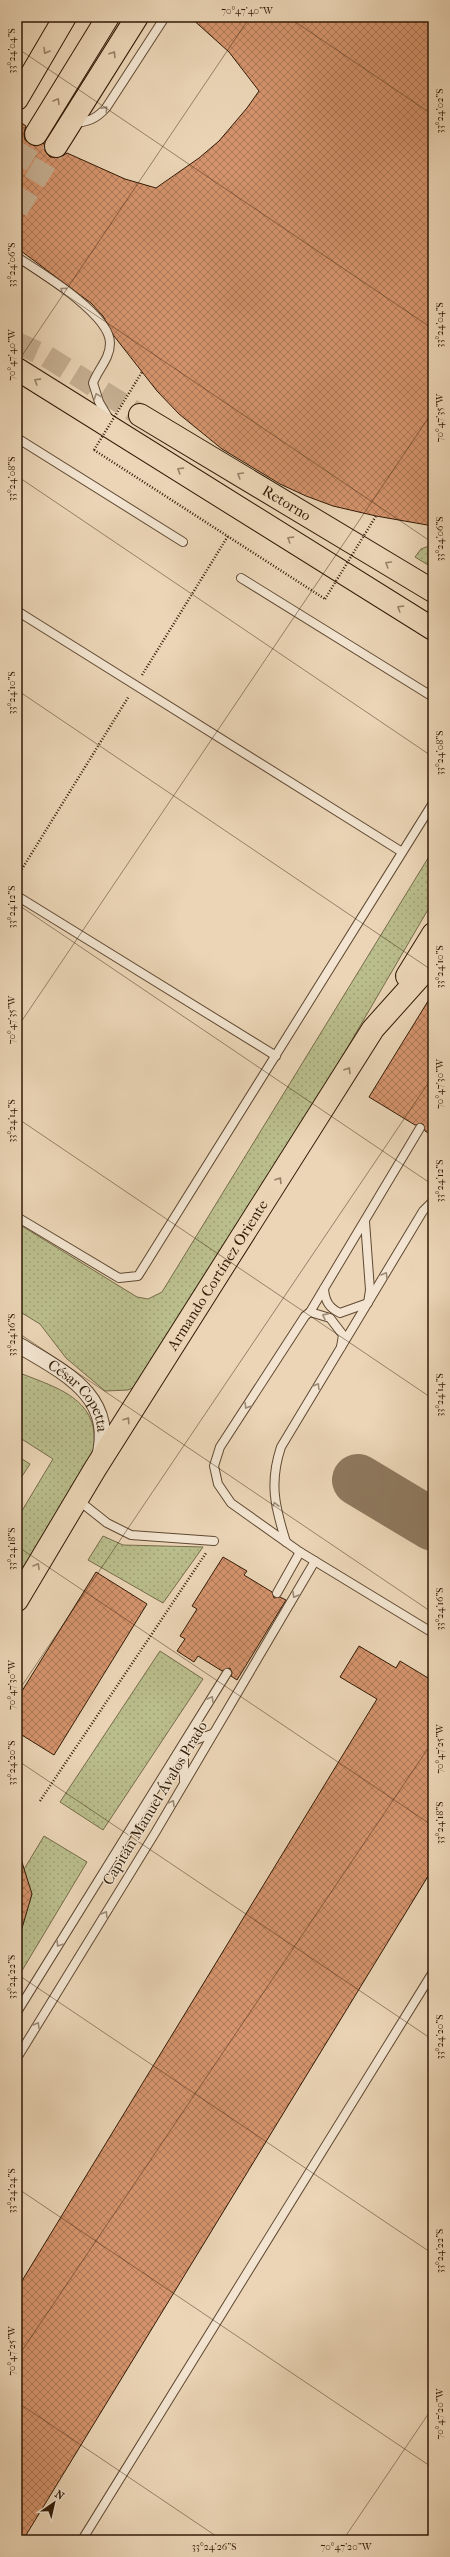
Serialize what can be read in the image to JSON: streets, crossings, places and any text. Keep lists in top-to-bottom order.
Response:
{
  "streets": {
    "highway": ["Retorno", "Armando Cortínez Oriente"],
    "street": ["César Copetta"],
    "lane": ["Capitán Manuel Ávalos Prado"]
  },
  "crossings": [
    ["Armando Cortínez Oriente", "César Copetta"]
  ],
  "one_way": ["Armando Cortínez Oriente"],
  "north": "top right",
  "coordinates": [
    "70°47'40\"W",
    "33°24'04\"S",
    "33°24'02\"S",
    "33°24'06\"S",
    "70°47'35\"W",
    "33°24'08\"S",
    "33°24'10\"S",
    "33°24'12\"S",
    "70°47'30\"W",
    "33°24'14\"S",
    "33°24'16\"S",
    "33°24'18\"S",
    "70°47'25\"W",
    "33°24'20\"S",
    "33°24'22\"S",
    "33°24'24\"S",
    "70°47'20\"W",
    "33°24'26\"S"
  ]
}
